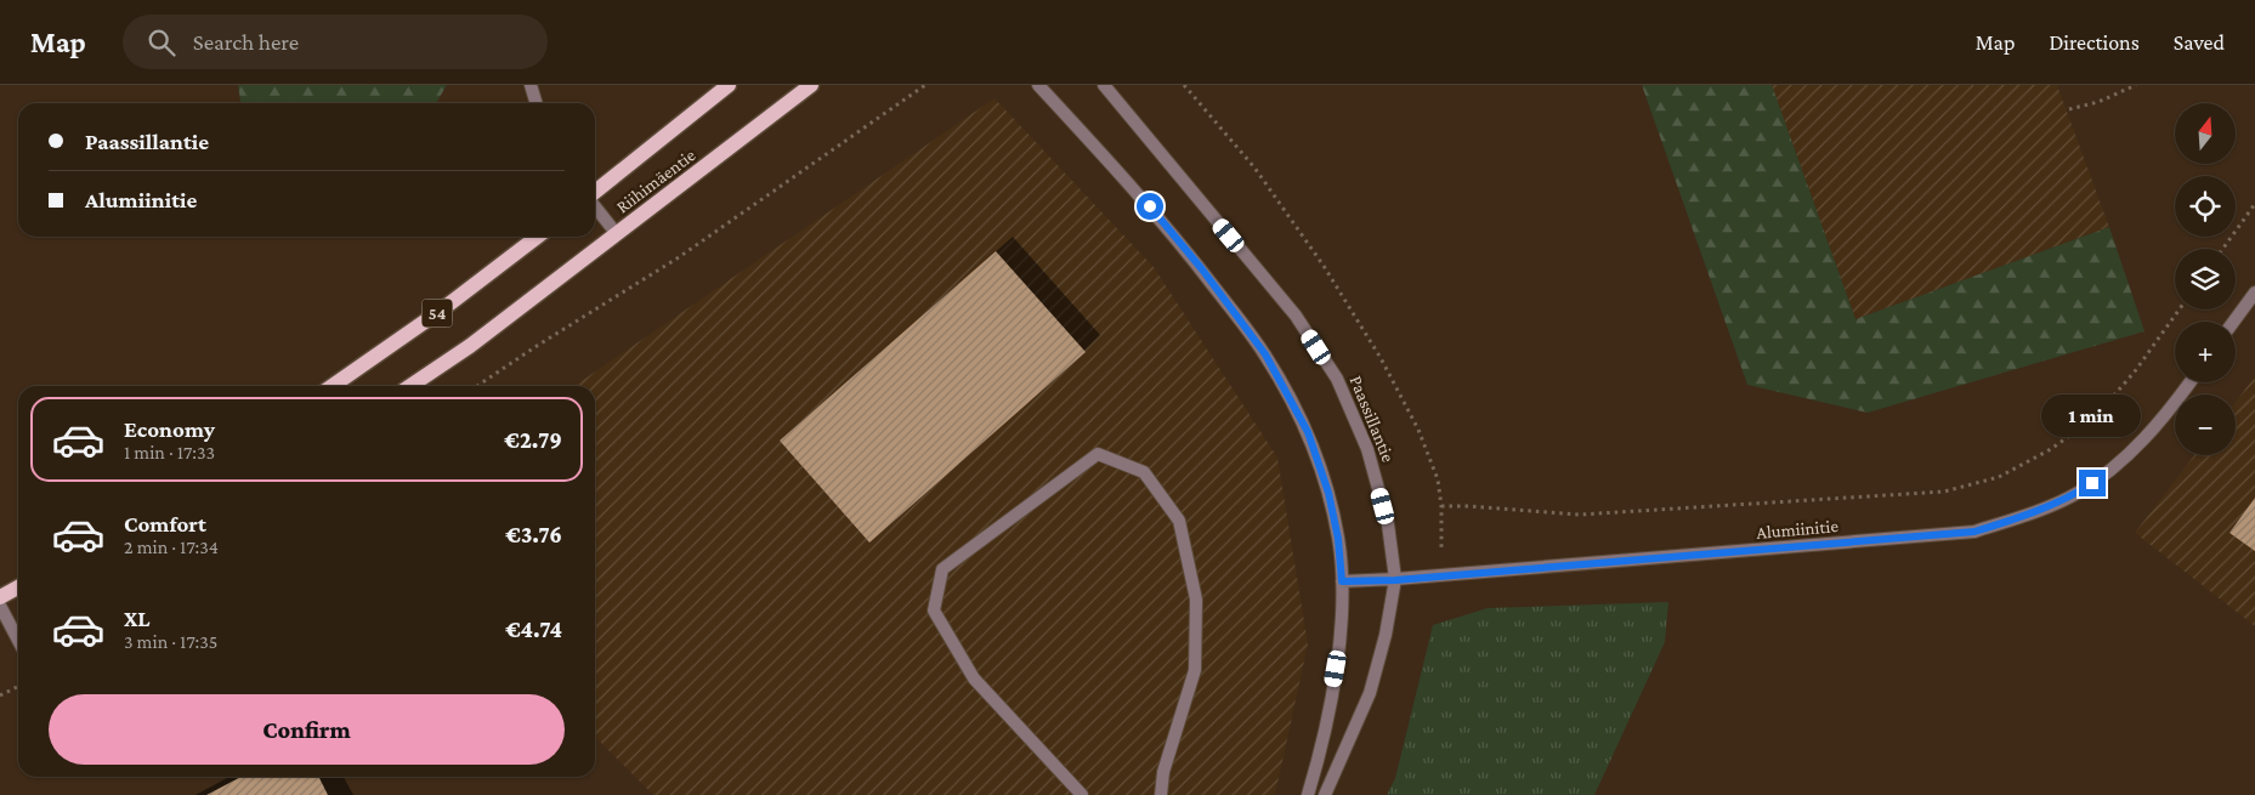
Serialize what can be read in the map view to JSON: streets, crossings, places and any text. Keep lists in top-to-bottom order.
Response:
{
  "streets": {
    "main road": ["Riihimäentie", "54"],
    "street": ["Paassillantie", "Alumiinitie"]
  },
  "crossings": [
    ["Paassillantie", "Alumiinitie"]
  ],
  "north": "top",
  "page": {
    "header": "Map",
    "search": "Search here",
    "nav": ["Map", "Directions", "Saved"],
    "map_buttons": ["+", "−"],
    "banner": ["Paassillantie", "Alumiinitie"],
    "bubble": "1 min",
    "list": [
      {
        "name": "Economy",
        "note": "1 min · 17:33",
        "value": "€2.79"
      },
      {
        "name": "Comfort",
        "note": "2 min · 17:34",
        "value": "€3.76"
      },
      {
        "name": "XL",
        "note": "3 min · 17:35",
        "value": "€4.74"
      }
    ],
    "buttons": "Confirm"
  }
}
